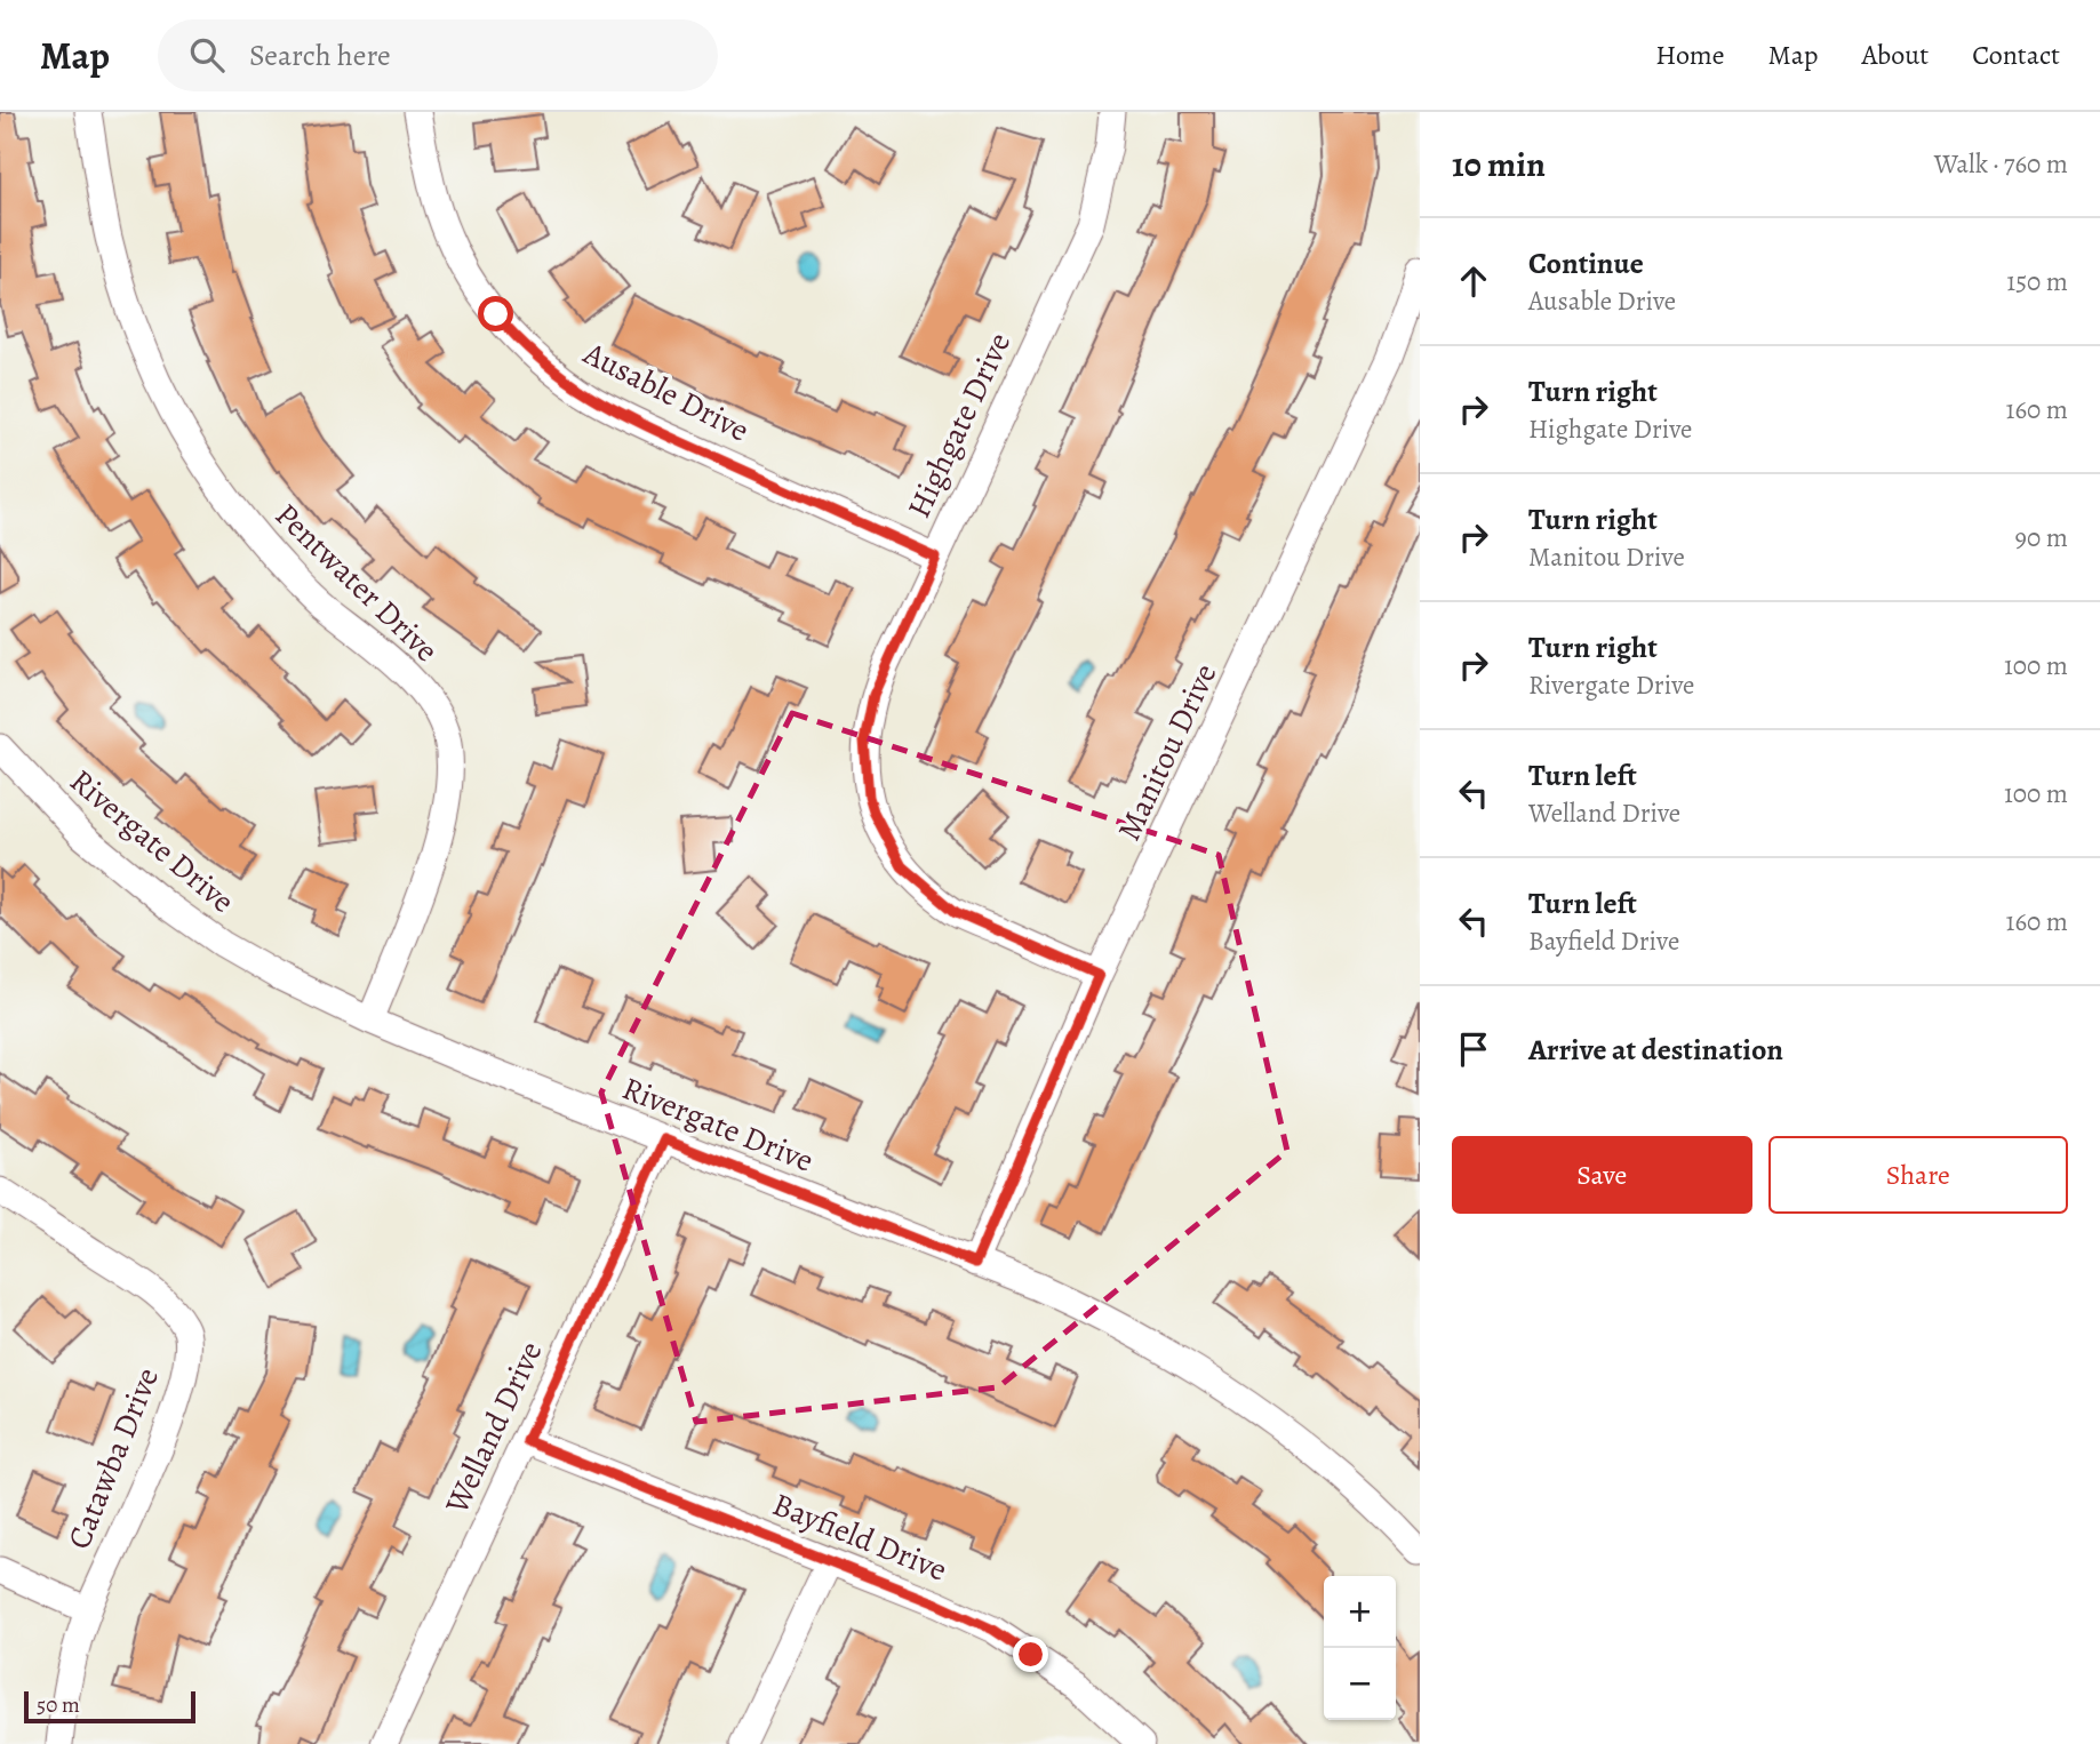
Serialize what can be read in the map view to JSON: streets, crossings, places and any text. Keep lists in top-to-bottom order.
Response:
{
  "streets": {
    "street": [
      "Ausable Drive",
      "Highgate Drive",
      "Pentwater Drive",
      "Manitou Drive",
      "Rivergate Drive",
      "Welland Drive",
      "Catawba Drive",
      "Bayfield Drive"
    ]
  },
  "crossings": [
    ["Ausable Drive", "Highgate Drive"],
    ["Highgate Drive", "Manitou Drive"],
    ["Pentwater Drive", "Rivergate Drive"],
    ["Manitou Drive", "Rivergate Drive"],
    ["Rivergate Drive", "Welland Drive"],
    ["Welland Drive", "Bayfield Drive"]
  ],
  "scale_bar": "50 m",
  "page": {
    "header": "Map",
    "search": "Search here",
    "nav": [
      "Home",
      "Map",
      "About",
      "Contact"
    ],
    "heading": ["10 min", "Walk · 760 m"],
    "list": [
      ["Continue", "Ausable Drive", "150 m"],
      ["Turn right", "Highgate Drive", "160 m"],
      ["Turn right", "Manitou Drive", "90 m"],
      ["Turn right", "Rivergate Drive", "100 m"],
      ["Turn left", "Welland Drive", "100 m"],
      ["Turn left", "Bayfield Drive", "160 m"],
      "Arrive at destination"
    ],
    "buttons": ["Save", "Share"],
    "map_buttons": ["+", "−"],
    "scale": "50 m"
  }
}
